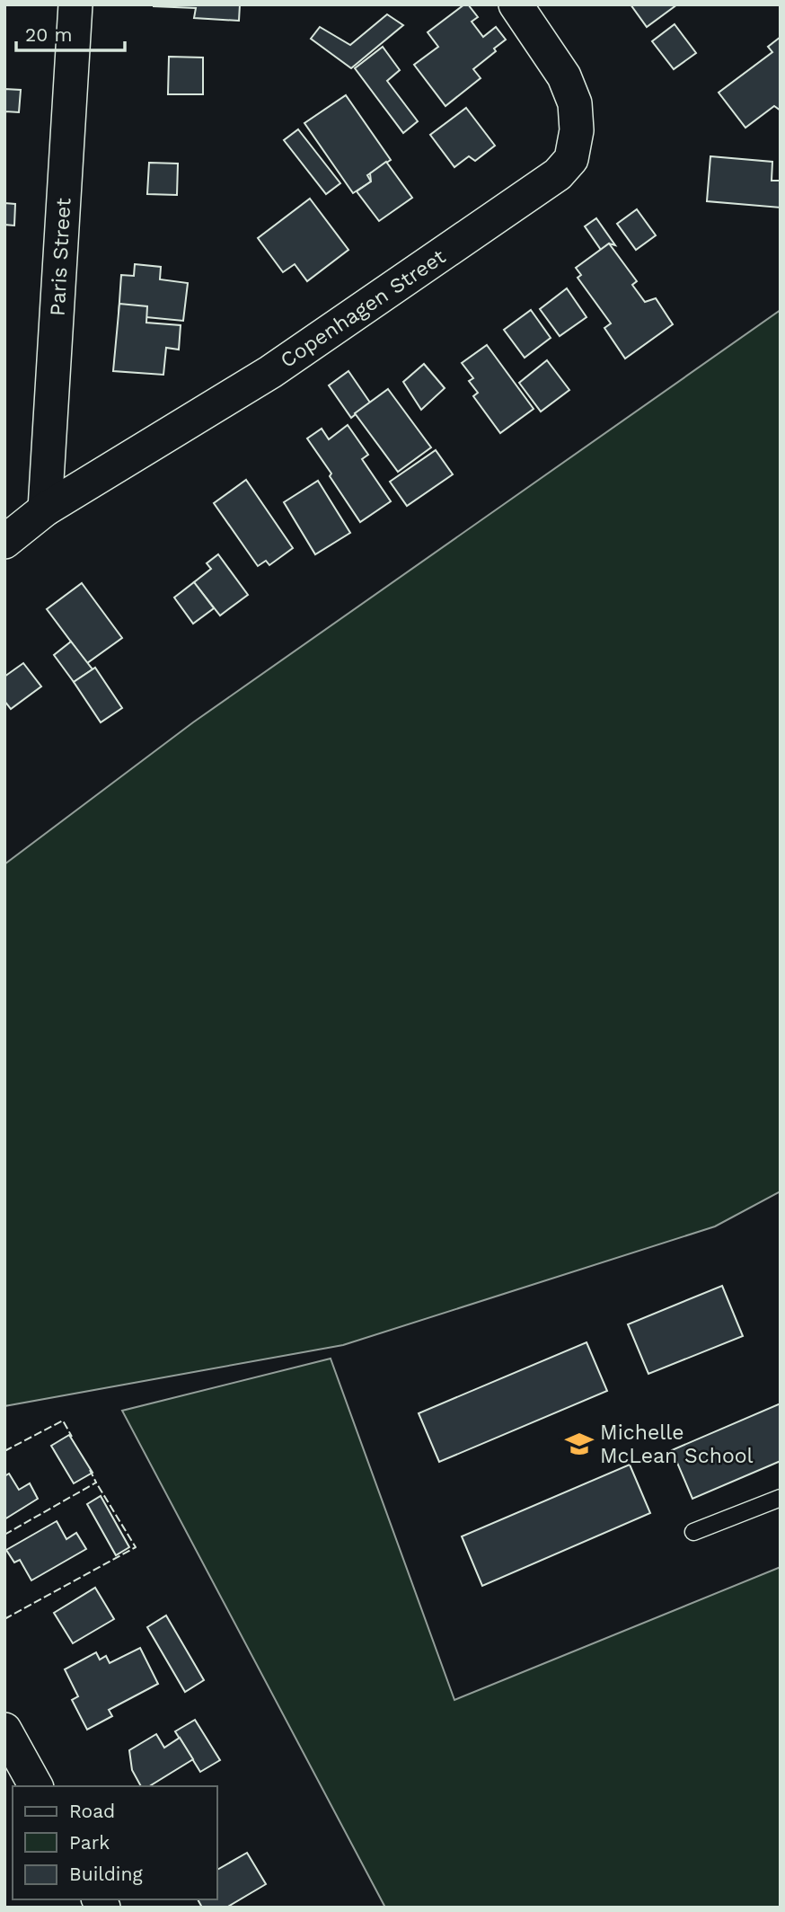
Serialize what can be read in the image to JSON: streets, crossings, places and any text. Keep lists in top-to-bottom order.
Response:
{
  "streets": {
    "street": ["Paris Street", "Copenhagen Street"]
  },
  "crossings": [
    ["Paris Street", "Copenhagen Street"]
  ],
  "places": {
    "school or university": ["Michelle McLean School"]
  },
  "legend": ["Road", "Park", "Building"],
  "scale_bar": "20 m"
}
